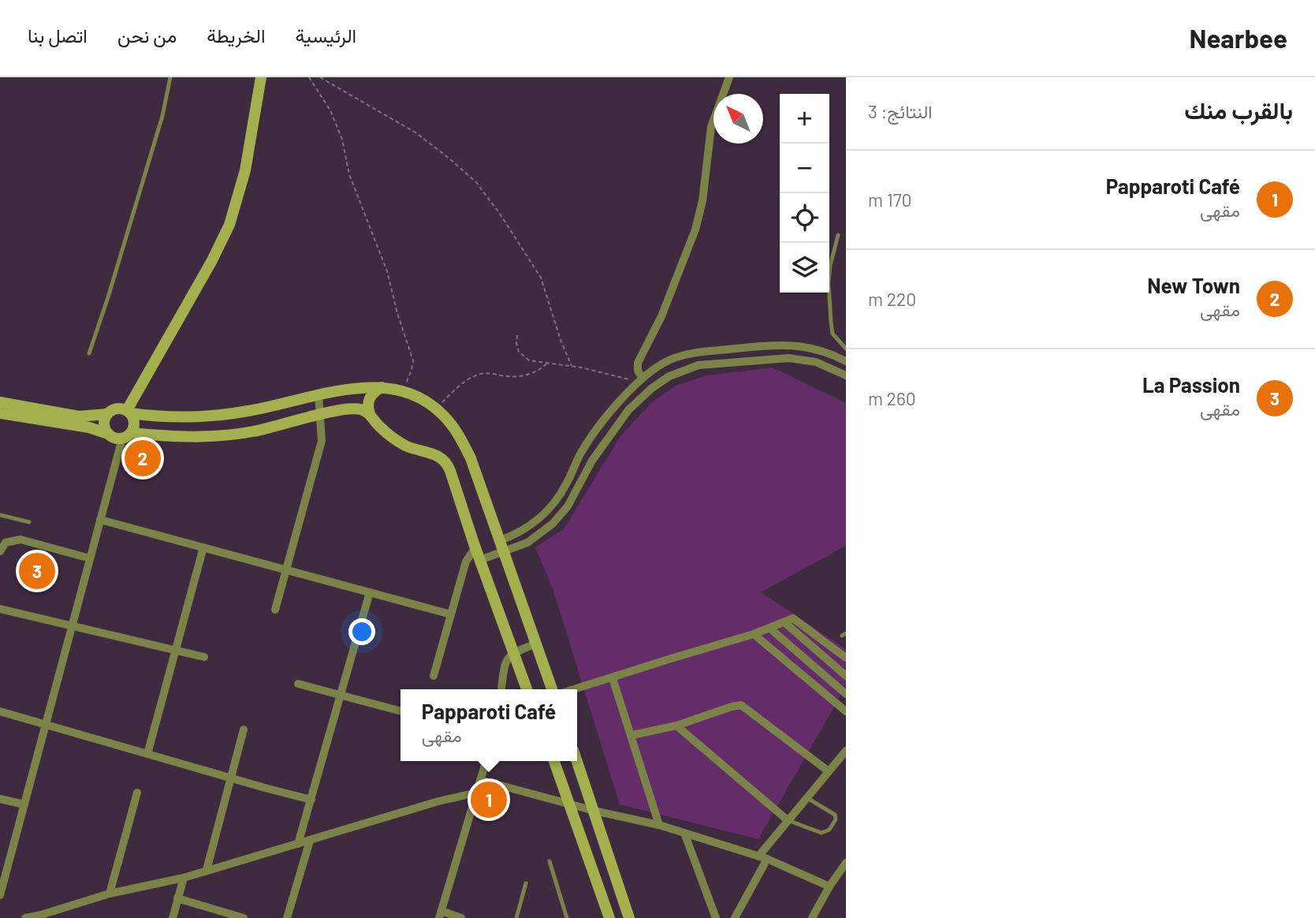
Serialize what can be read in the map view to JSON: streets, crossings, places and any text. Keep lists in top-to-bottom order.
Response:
{
  "north": "top left",
  "page": {
    "header": "Nearbee",
    "nav": [
      "الرئيسية",
      "الخريطة",
      "من نحن",
      "اتصل بنا"
    ],
    "heading": ["بالقرب منك", "النتائج: 3"],
    "map_buttons": ["+", "−"],
    "list": [
      {
        "mark": "1",
        "name": "Papparoti Café",
        "note": "مقهى",
        "value": "170 m"
      },
      {
        "mark": "2",
        "name": "New Town",
        "note": "مقهى",
        "value": "220 m"
      },
      {
        "mark": "3",
        "name": "La Passion",
        "note": "مقهى",
        "value": "260 m"
      }
    ],
    "pins": ["2", "3", "1"],
    "popup": ["Papparoti Café", "مقهى"]
  }
}
